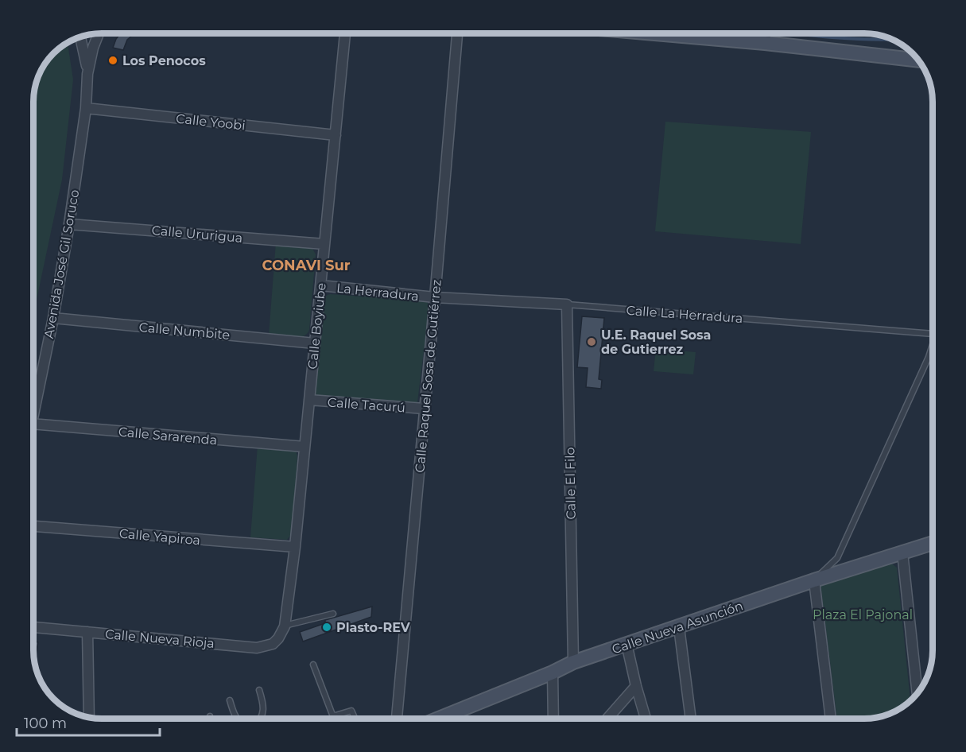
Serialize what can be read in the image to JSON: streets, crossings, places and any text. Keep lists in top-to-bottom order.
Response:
{
  "streets": {
    "street": [
      "Calle Yoobi",
      "Calle Ururigua",
      "Avenida José Gil Soruco",
      "La Herradura",
      "Calle La Herradura",
      "Calle Boyiube",
      "Calle Numbite",
      "Calle Raquel Sosa de Gutiérrez",
      "Calle Tacurú",
      "Calle Sararenda",
      "Calle El Filo",
      "Calle Yapiroa",
      "Calle Nueva Asunción",
      "Calle Nueva Rioja"
    ]
  },
  "crossings": [
    ["Calle Yoobi", "Avenida José Gil Soruco"],
    ["Calle Yoobi", "Calle Boyiube"],
    ["Calle Ururigua", "Avenida José Gil Soruco"],
    ["Calle Ururigua", "Calle Boyiube"],
    ["Avenida José Gil Soruco", "Calle Numbite"],
    ["La Herradura", "Calle La Herradura"],
    ["La Herradura", "Calle Boyiube"],
    ["La Herradura", "Calle Raquel Sosa de Gutiérrez"],
    ["Calle La Herradura", "Calle Raquel Sosa de Gutiérrez"],
    ["Calle La Herradura", "Calle El Filo"],
    ["Calle La Herradura", "Calle Nueva Asunción"],
    ["Calle Boyiube", "Calle Numbite"],
    ["Calle Boyiube", "Calle Tacurú"],
    ["Calle Boyiube", "Calle Sararenda"],
    ["Calle Boyiube", "Calle Yapiroa"],
    ["Calle Boyiube", "Calle Nueva Rioja"],
    ["Calle Raquel Sosa de Gutiérrez", "Calle Tacurú"],
    ["Calle El Filo", "Calle Nueva Asunción"]
  ],
  "districts": ["CONAVI Sur"],
  "parks": ["Plaza El Pajonal"],
  "places": ["Los Penocos", "U.E. Raquel Sosa de Gutierrez", "Plasto-REV"],
  "scale_bar": "100 m"
}
